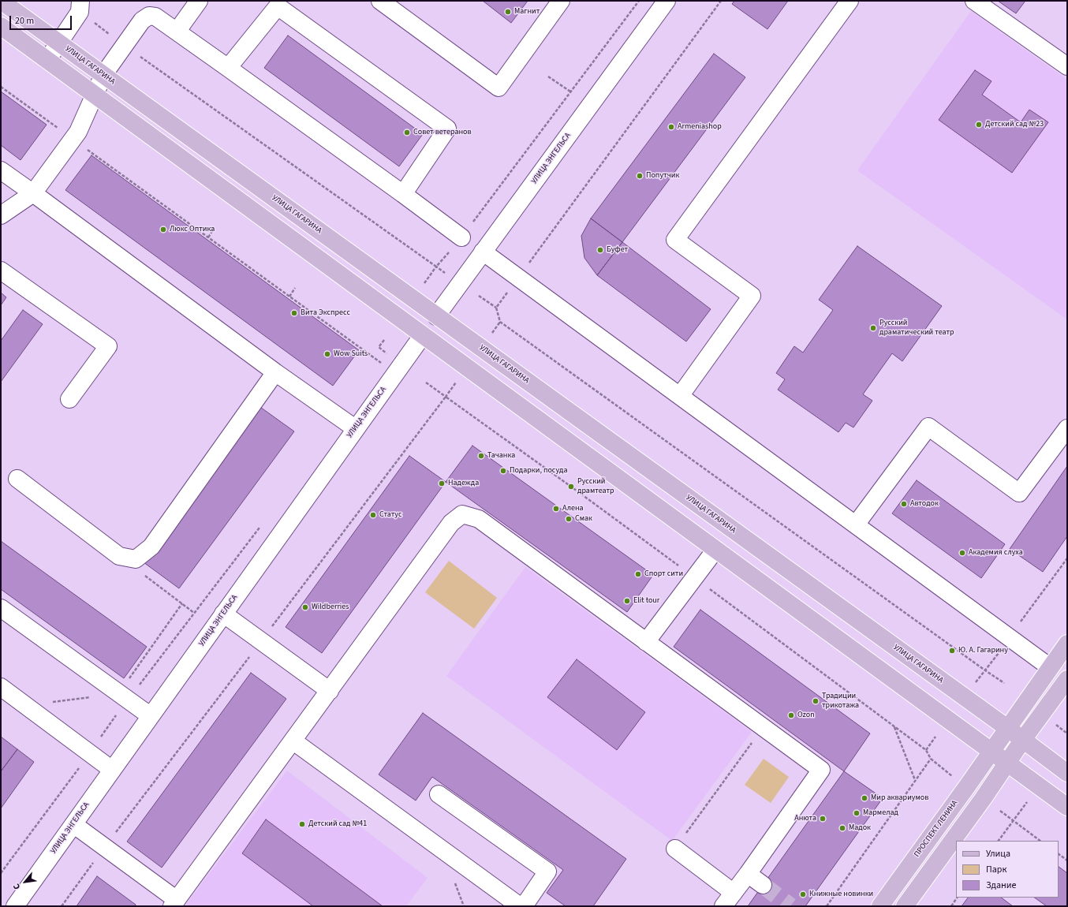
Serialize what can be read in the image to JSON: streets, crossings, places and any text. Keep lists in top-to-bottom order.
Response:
{
  "streets": {
    "main road": ["УЛИЦА ГАГАРИНА", "ПРОСПЕКТ ЛЕНИНА"],
    "street": ["УЛИЦА ЭНГЕЛЬСА"]
  },
  "crossings": [
    ["УЛИЦА ГАГАРИНА", "УЛИЦА ЭНГЕЛЬСА"],
    ["УЛИЦА ГАГАРИНА", "ПРОСПЕКТ ЛЕНИНА"]
  ],
  "places": [
    "Магнит",
    "Детский сад №23",
    "Armeniashop",
    "Совет ветеранов",
    "Попутчик",
    "Люкс Оптика",
    "Буфет",
    "Вита Экспресс",
    "Русский драматический театр",
    "Wow Suits",
    "Тачанка",
    "Подарки, посуда",
    "Надежда",
    "Русский драмтеатр",
    "Автодок",
    "Алена",
    "Статус",
    "Смак",
    "Академия слуха",
    "Спорт сити",
    "Elit tour",
    "Wildberries",
    "Ю. А. Гагарину",
    "Традиции трикотажа",
    "Ozon",
    "Мир аквариумов",
    "Мармелад",
    "Анюта",
    "Детский сад №41",
    "Мадок",
    "Книжные новинки"
  ],
  "legend": ["Улица", "Парк", "Здание"],
  "scale_bar": "20 m",
  "north": "bottom left"
}
